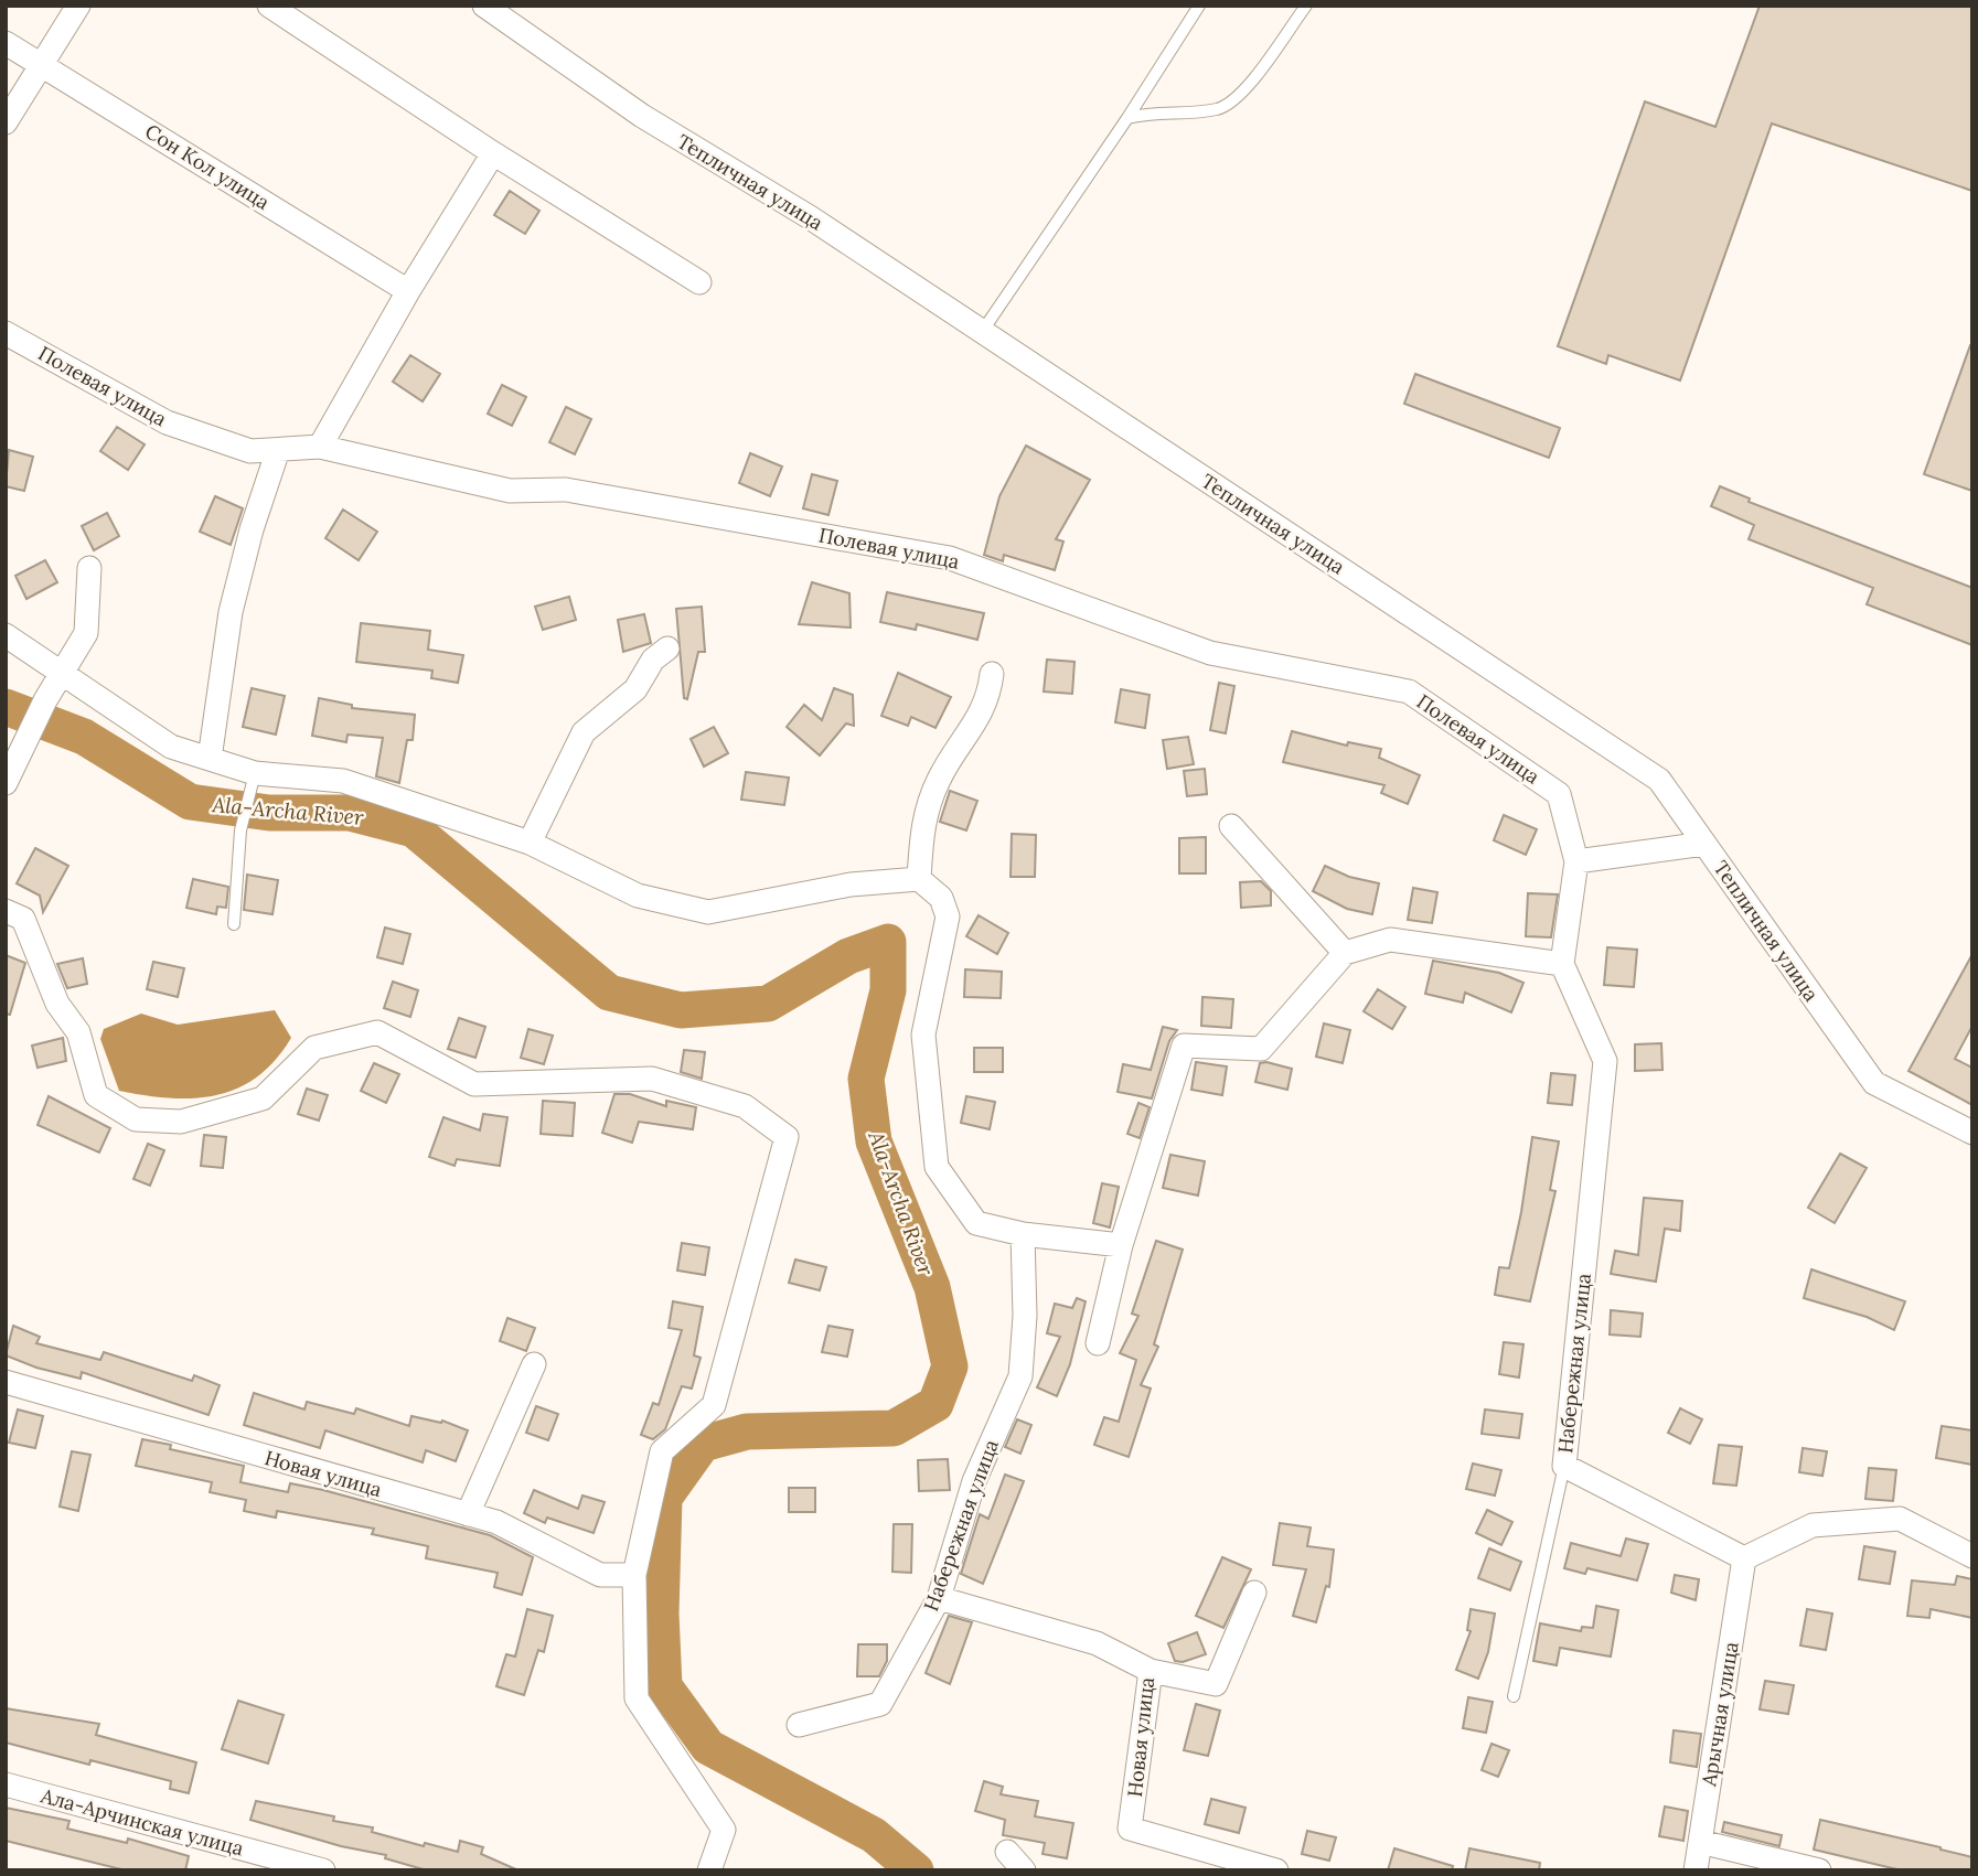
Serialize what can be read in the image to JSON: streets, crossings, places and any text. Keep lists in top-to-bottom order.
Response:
{
  "streets": {
    "street": [
      "Сон Кол улица",
      "Тепличная улица",
      "Полевая улица",
      "Набережная улица",
      "Новая улица",
      "Арычная улица",
      "Ала-Арчинская улица"
    ]
  },
  "crossings": [
    ["Набережная улица", "Новая улица"],
    ["Набережная улица", "Арычная улица"]
  ],
  "water": ["Ala-Archa River"]
}
